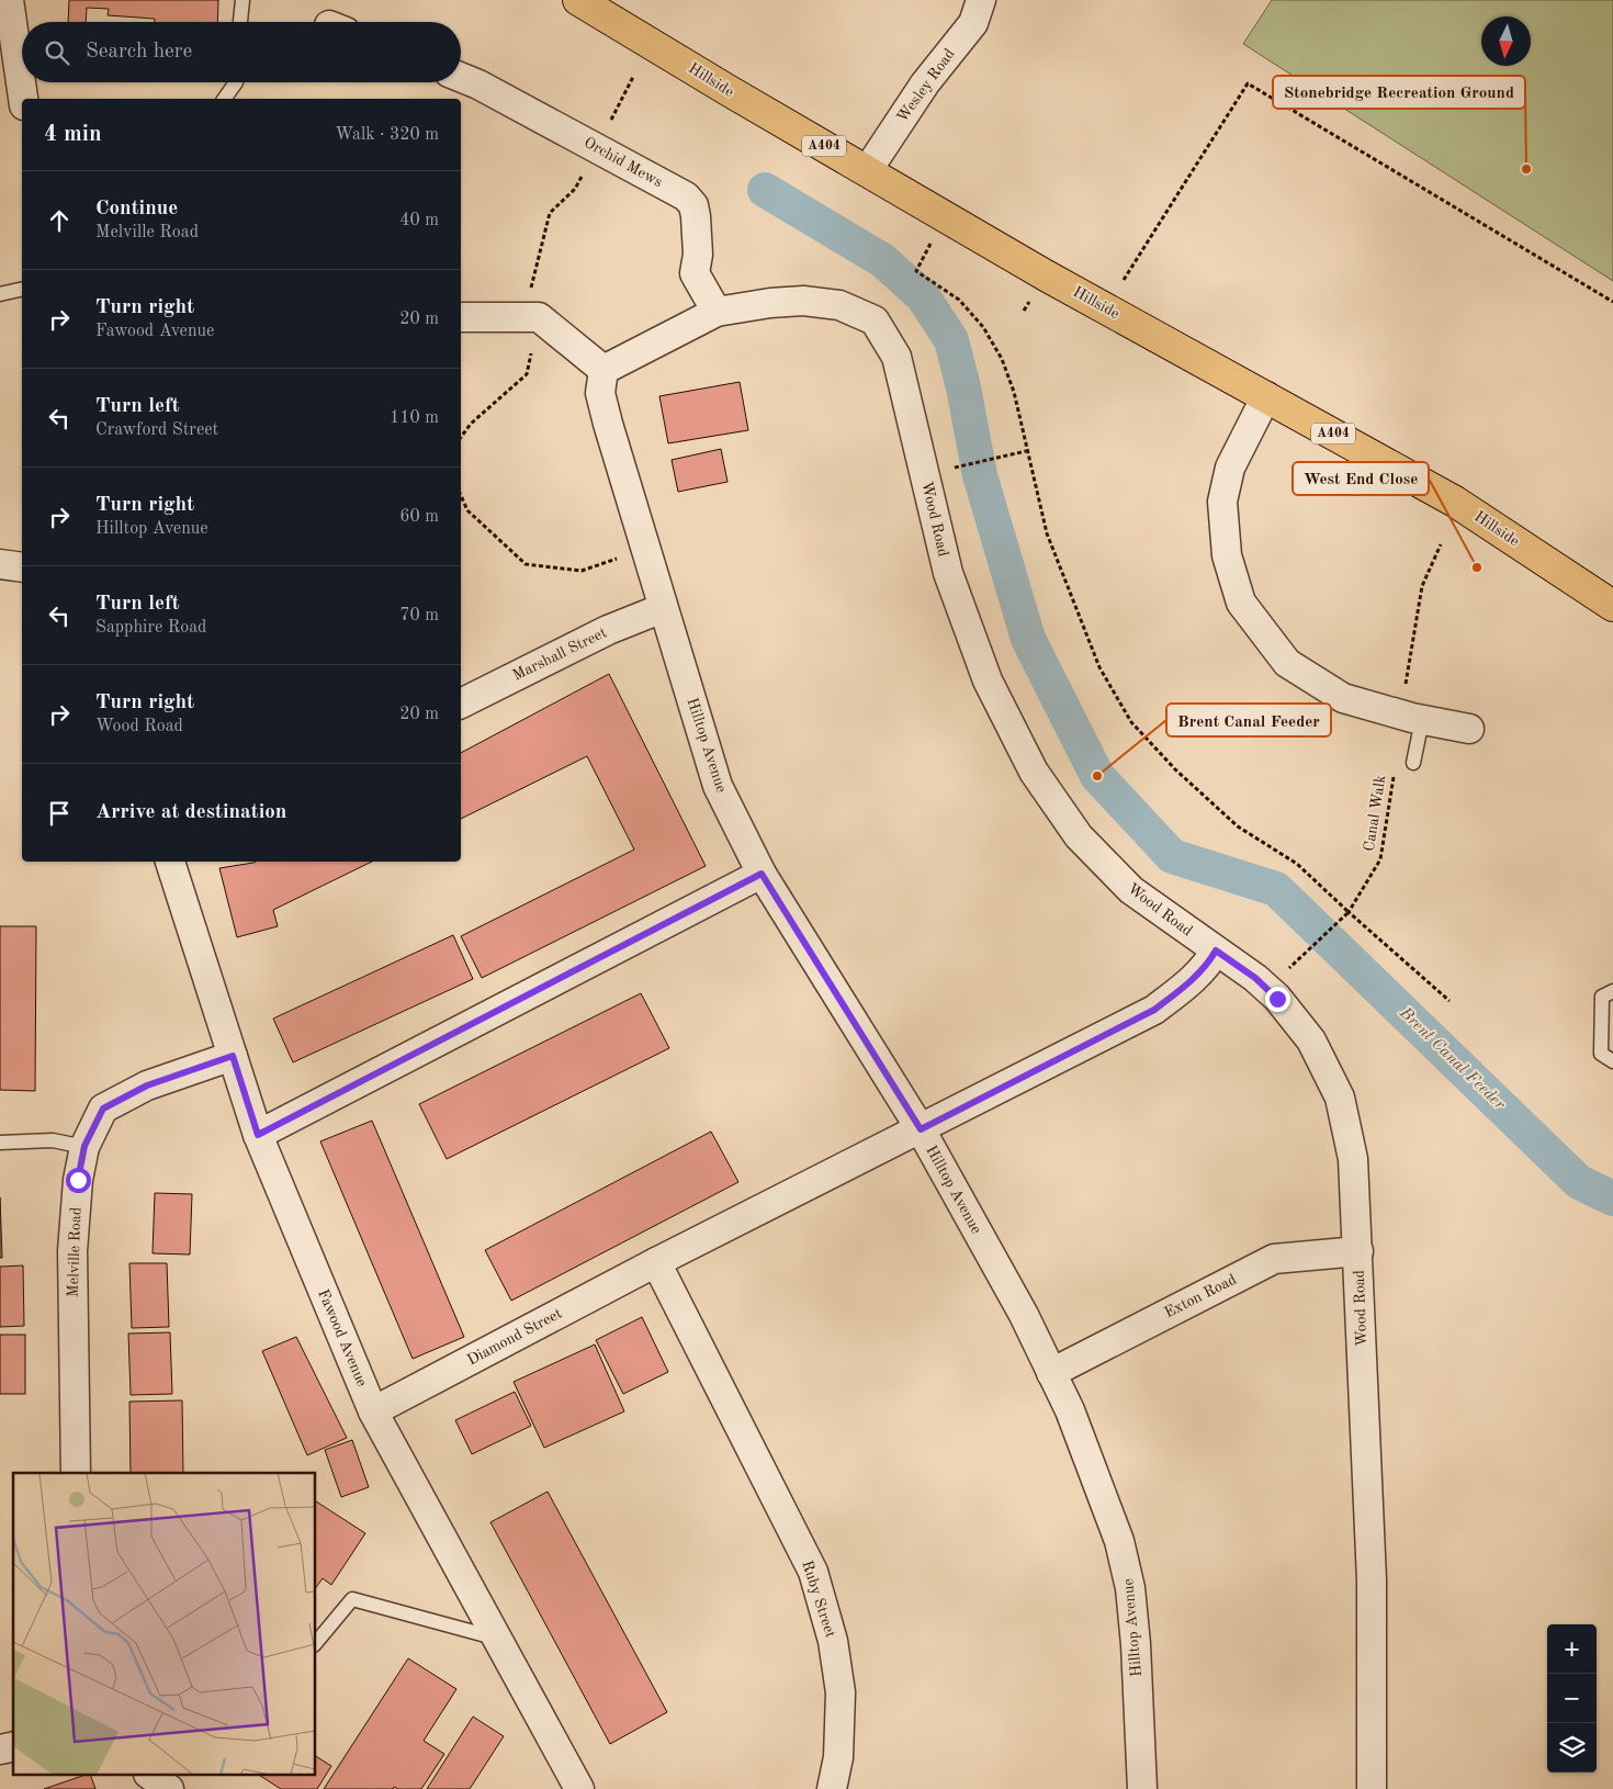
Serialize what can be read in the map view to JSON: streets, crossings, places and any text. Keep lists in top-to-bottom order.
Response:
{
  "streets": {
    "main road": ["Hillside", "A404"],
    "street": [
      "Wesley Road",
      "Orchid Mews",
      "Wood Road",
      "Marshall Street",
      "Hilltop Avenue",
      "Melville Road",
      "Exton Road",
      "Diamond Street",
      "Fawood Avenue",
      "Ruby Street"
    ],
    "path": ["Canal Walk"]
  },
  "crossings": [
    ["Hillside", "Wesley Road"],
    ["Orchid Mews", "Wood Road"],
    ["Wood Road", "Hilltop Avenue"],
    ["Wood Road", "Exton Road"],
    ["Wood Road", "Diamond Street"],
    ["Marshall Street", "Hilltop Avenue"],
    ["Hilltop Avenue", "Exton Road"],
    ["Hilltop Avenue", "Diamond Street"],
    ["Melville Road", "Fawood Avenue"],
    ["Diamond Street", "Fawood Avenue"],
    ["Diamond Street", "Ruby Street"]
  ],
  "water": ["Brent Canal Feeder"],
  "places": ["Stonebridge Recreation Ground", "West End Close", "Brent Canal Feeder"],
  "north": "bottom",
  "page": {
    "search": "Search here",
    "heading": ["4 min", "Walk · 320 m"],
    "list": [
      ["Continue", "Melville Road", "40 m"],
      ["Turn right", "Fawood Avenue", "20 m"],
      ["Turn left", "Crawford Street", "110 m"],
      ["Turn right", "Hilltop Avenue", "60 m"],
      ["Turn left", "Sapphire Road", "70 m"],
      ["Turn right", "Wood Road", "20 m"],
      "Arrive at destination"
    ],
    "map_buttons": ["+", "−"]
  }
}
